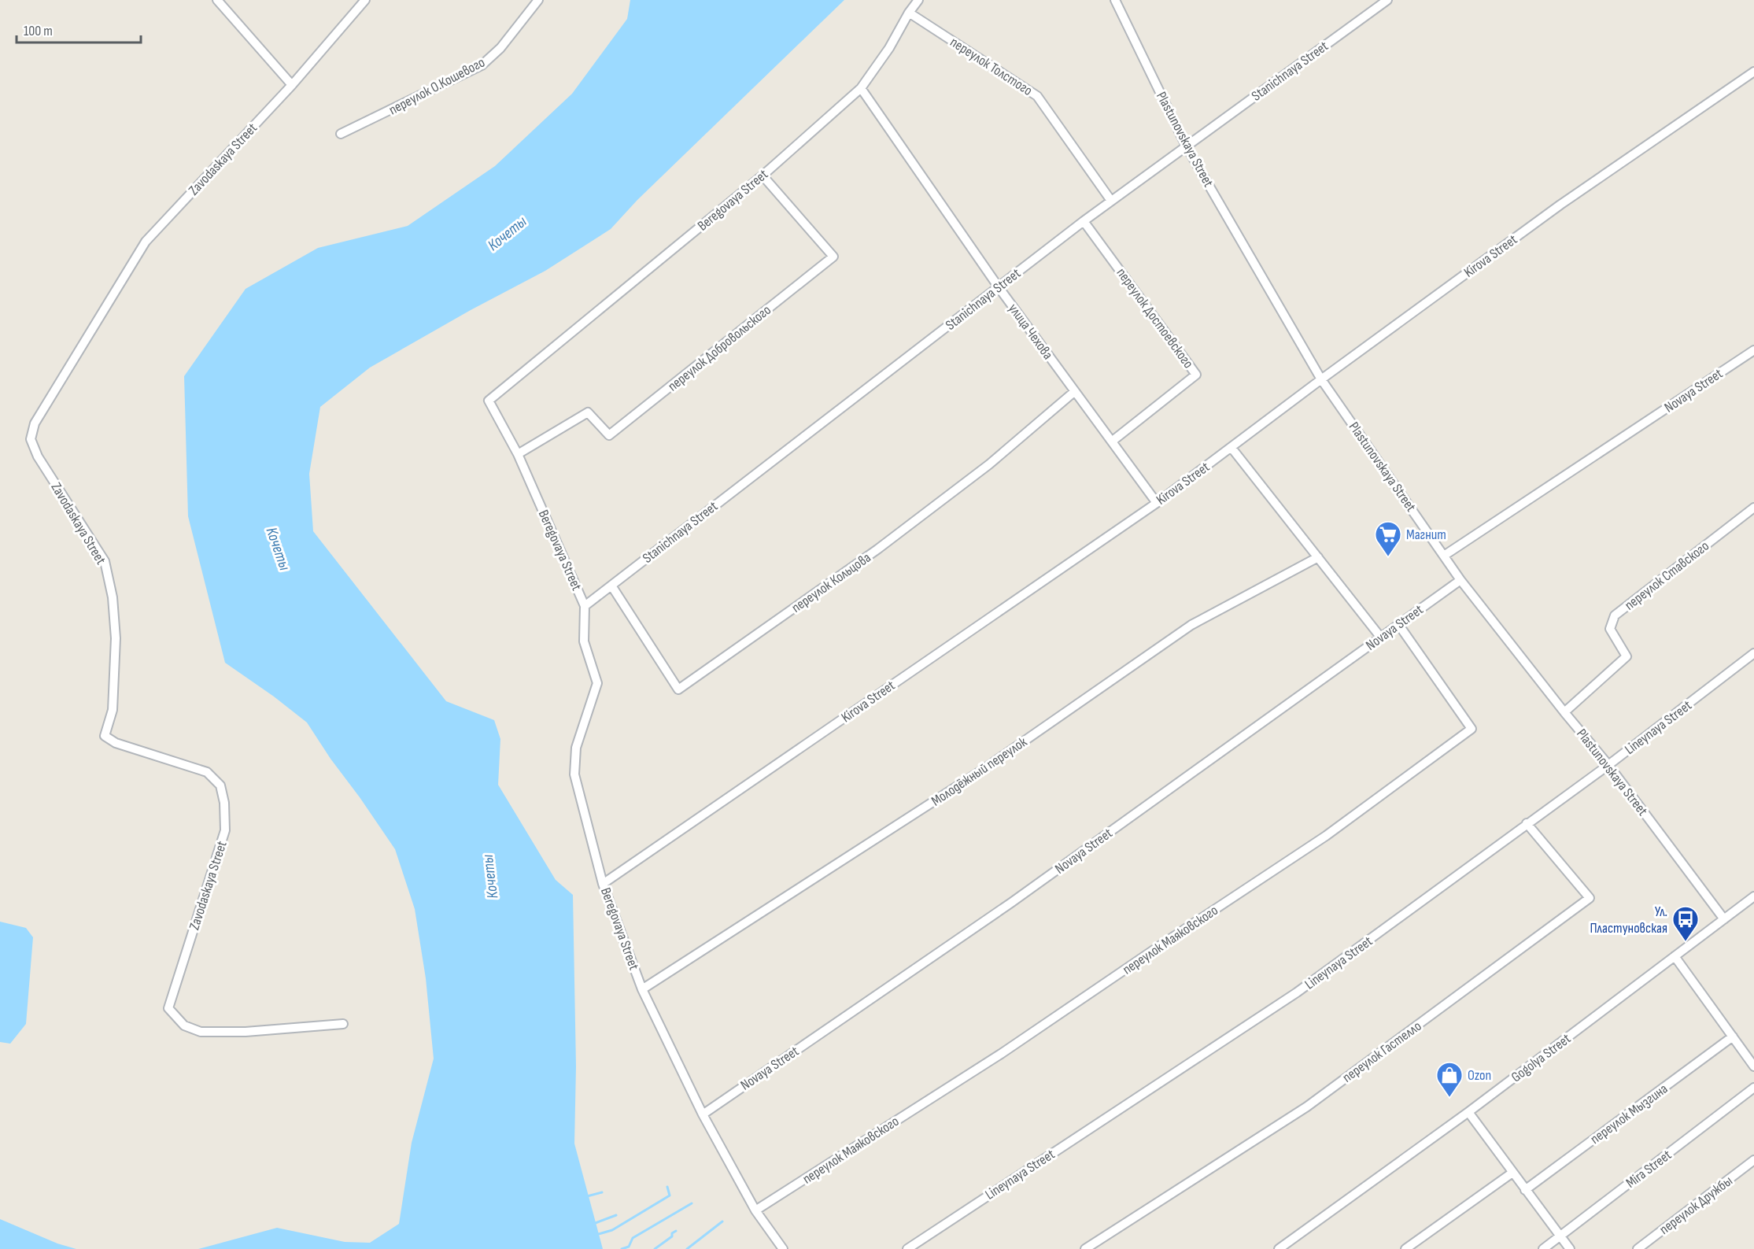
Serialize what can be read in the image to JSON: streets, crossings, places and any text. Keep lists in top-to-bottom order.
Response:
{
  "streets": {
    "street": [
      "переулок Толстого",
      "Stanichnaya Street",
      "переулок О.Кошевого",
      "Plastunovskaya Street",
      "Zavodaskaya Street",
      "Beregovaya Street",
      "Kirova Street",
      "переулок Достоевского",
      "улица Чехова",
      "переулок Добровольского",
      "Novaya Street",
      "переулок Ставского",
      "переулок Кольцова",
      "Lineynaya Street",
      "Молодёжный переулок",
      "переулок Маяковского",
      "переулок Гастелло",
      "Gogolya Street",
      "переулок Мызгина",
      "Mira Street",
      "переулок Дружбы"
    ]
  },
  "crossings": [
    ["переулок Толстого", "Stanichnaya Street"],
    ["переулок Толстого", "Beregovaya Street"],
    ["Stanichnaya Street", "Plastunovskaya Street"],
    ["Stanichnaya Street", "Beregovaya Street"],
    ["Stanichnaya Street", "переулок Достоевского"],
    ["Stanichnaya Street", "улица Чехова"],
    ["Stanichnaya Street", "переулок Кольцова"],
    ["Plastunovskaya Street", "Kirova Street"],
    ["Plastunovskaya Street", "Novaya Street"],
    ["Plastunovskaya Street", "переулок Ставского"],
    ["Plastunovskaya Street", "Lineynaya Street"],
    ["Plastunovskaya Street", "Gogolya Street"],
    ["Beregovaya Street", "Kirova Street"],
    ["Beregovaya Street", "улица Чехова"],
    ["Beregovaya Street", "переулок Добровольского"],
    ["Beregovaya Street", "Novaya Street"],
    ["Beregovaya Street", "Молодёжный переулок"],
    ["Beregovaya Street", "переулок Маяковского"],
    ["Kirova Street", "улица Чехова"],
    ["переулок Достоевского", "улица Чехова"],
    ["улица Чехова", "переулок Кольцова"],
    ["Novaya Street", "переулок Маяковского"],
    ["Lineynaya Street", "переулок Гастелло"]
  ],
  "water": ["Кочеты"],
  "places": {
    "supermarket": ["Магнит"],
    "bus stop": ["Ул. Пластуновская"],
    "shop": ["Ozon"]
  },
  "scale_bar": "100 m"
}
